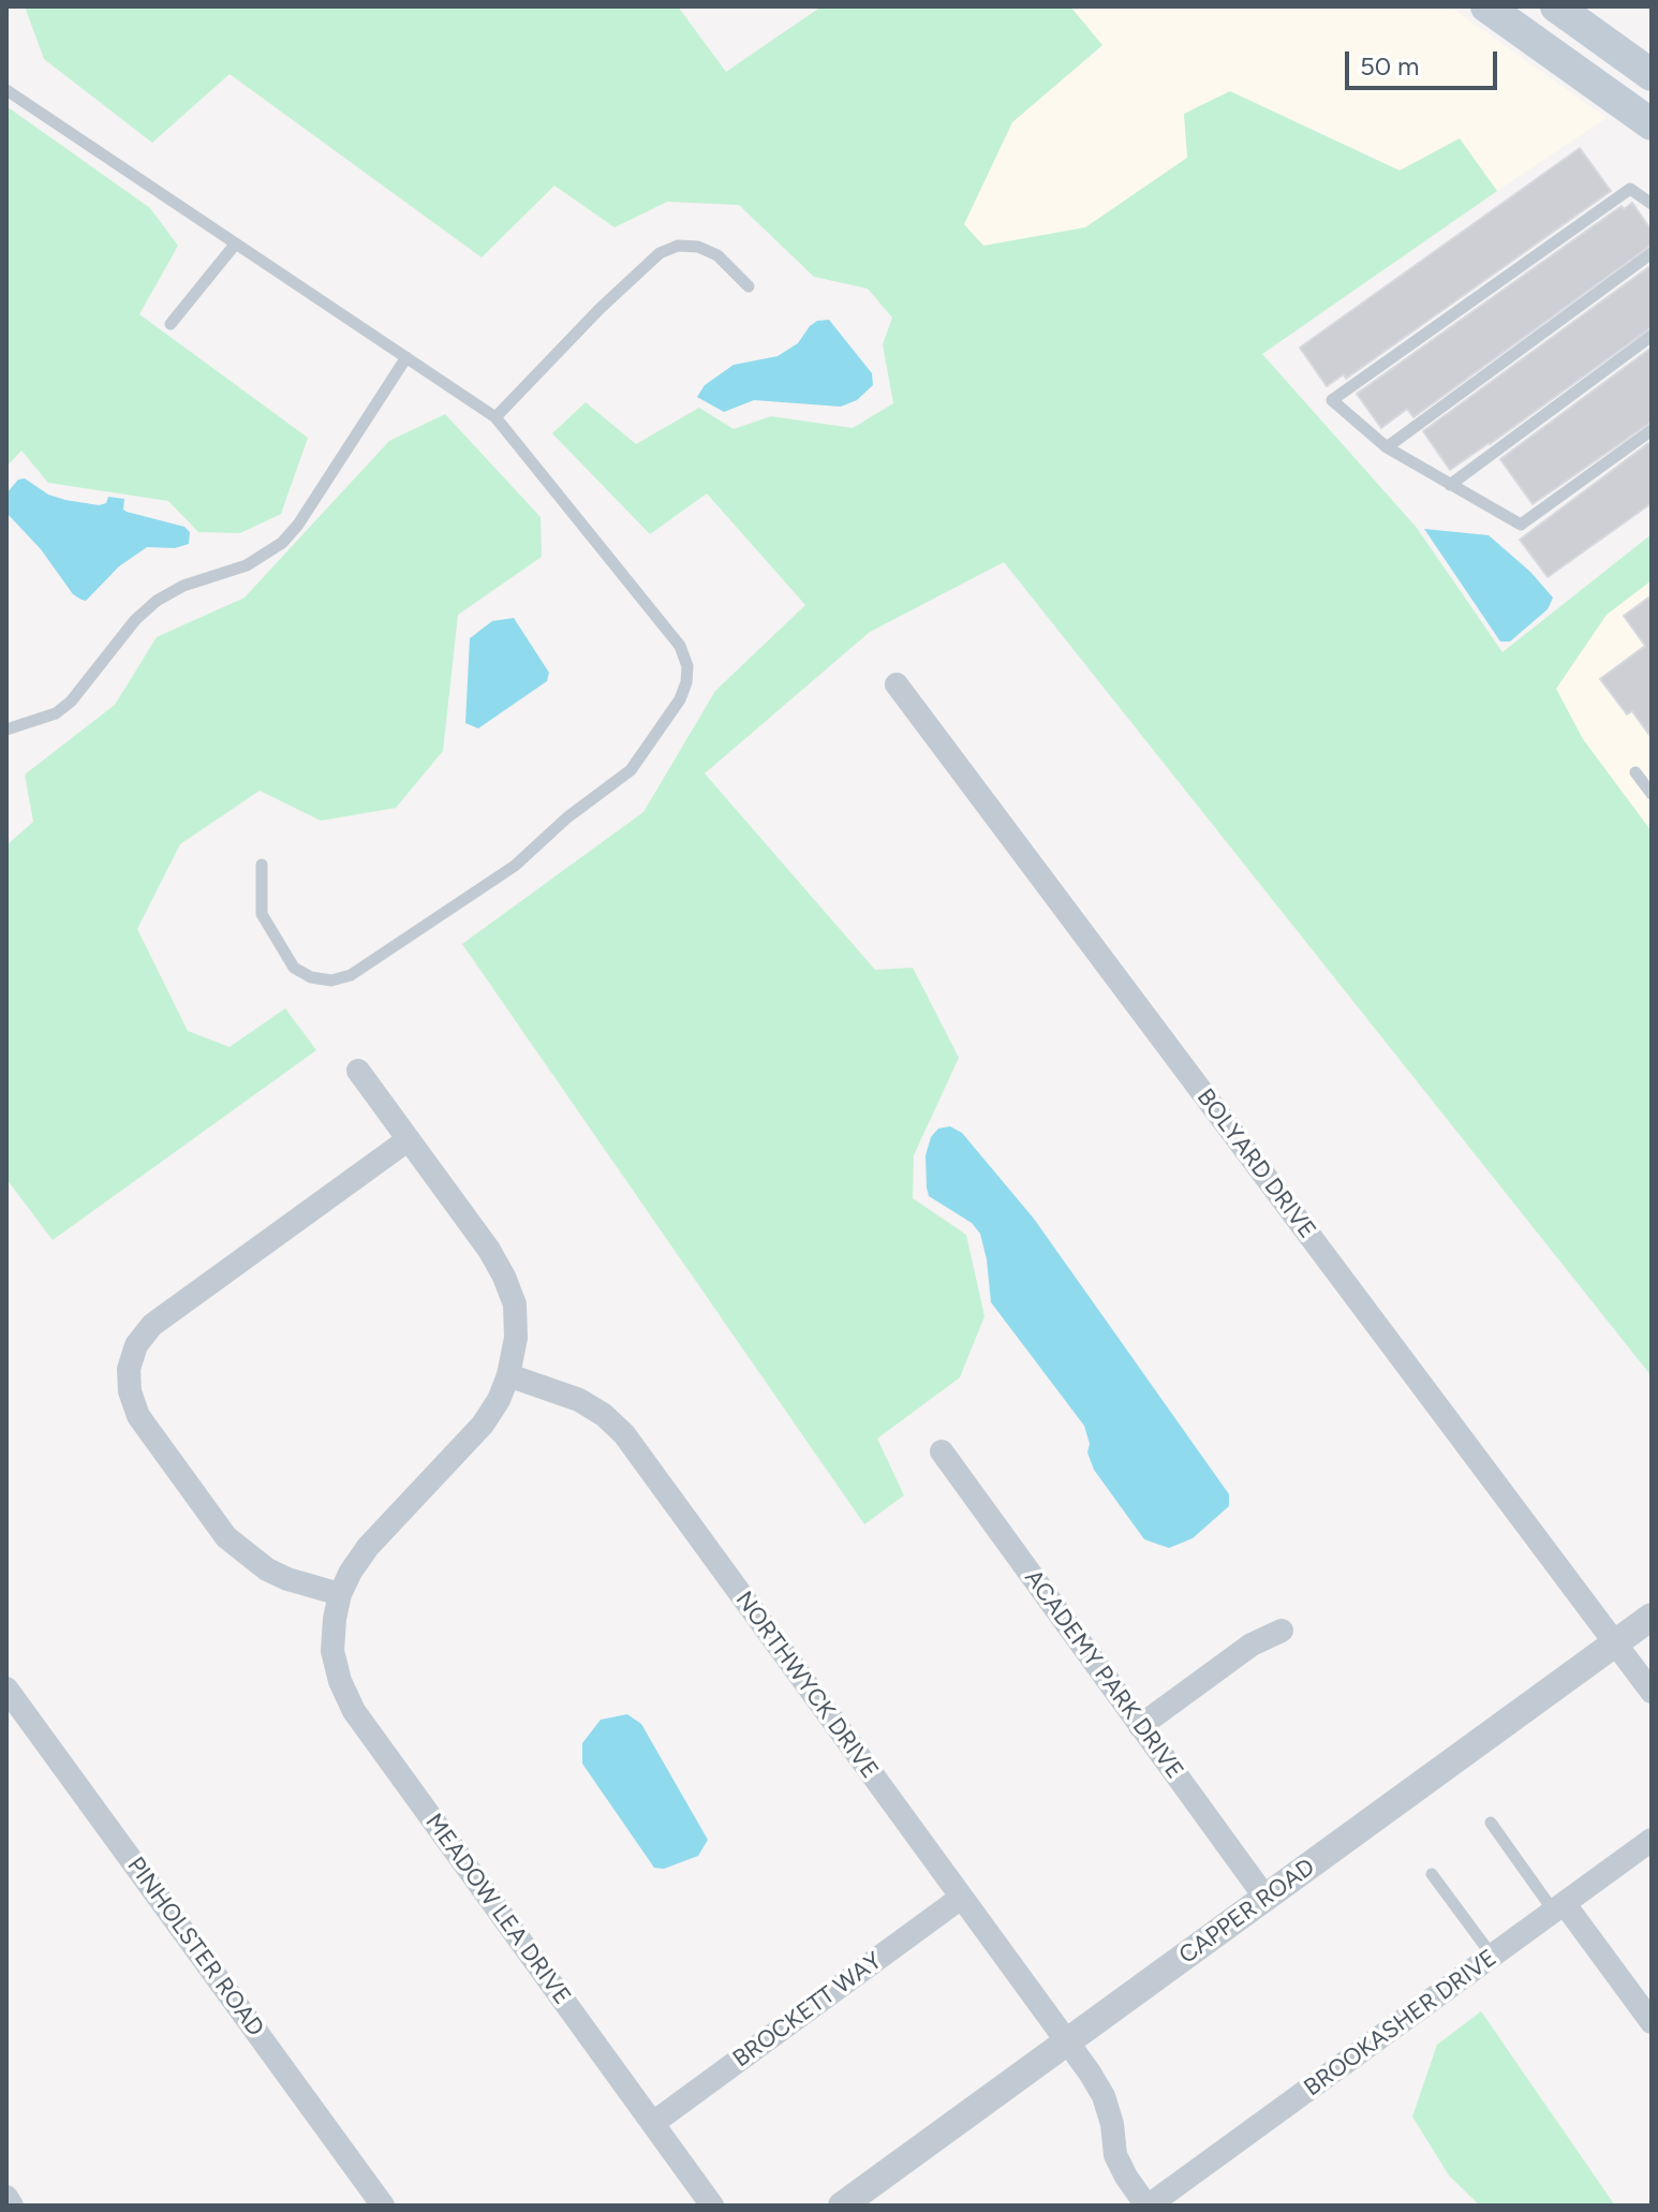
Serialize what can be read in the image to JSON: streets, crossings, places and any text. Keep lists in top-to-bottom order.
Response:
{
  "streets": {
    "street": [
      "BOLYARD DRIVE",
      "ACADEMY PARK DRIVE",
      "NORTHWYCK DRIVE",
      "MEADOW LEA DRIVE",
      "CAPPER ROAD",
      "PINHOLSTER ROAD",
      "BROCKETT WAY",
      "BROOKASHER DRIVE"
    ]
  },
  "crossings": [
    ["BOLYARD DRIVE", "CAPPER ROAD"],
    ["ACADEMY PARK DRIVE", "CAPPER ROAD"],
    ["NORTHWYCK DRIVE", "CAPPER ROAD"],
    ["NORTHWYCK DRIVE", "BROCKETT WAY"],
    ["NORTHWYCK DRIVE", "BROOKASHER DRIVE"],
    ["MEADOW LEA DRIVE", "BROCKETT WAY"]
  ],
  "scale_bar": "50 m"
}
